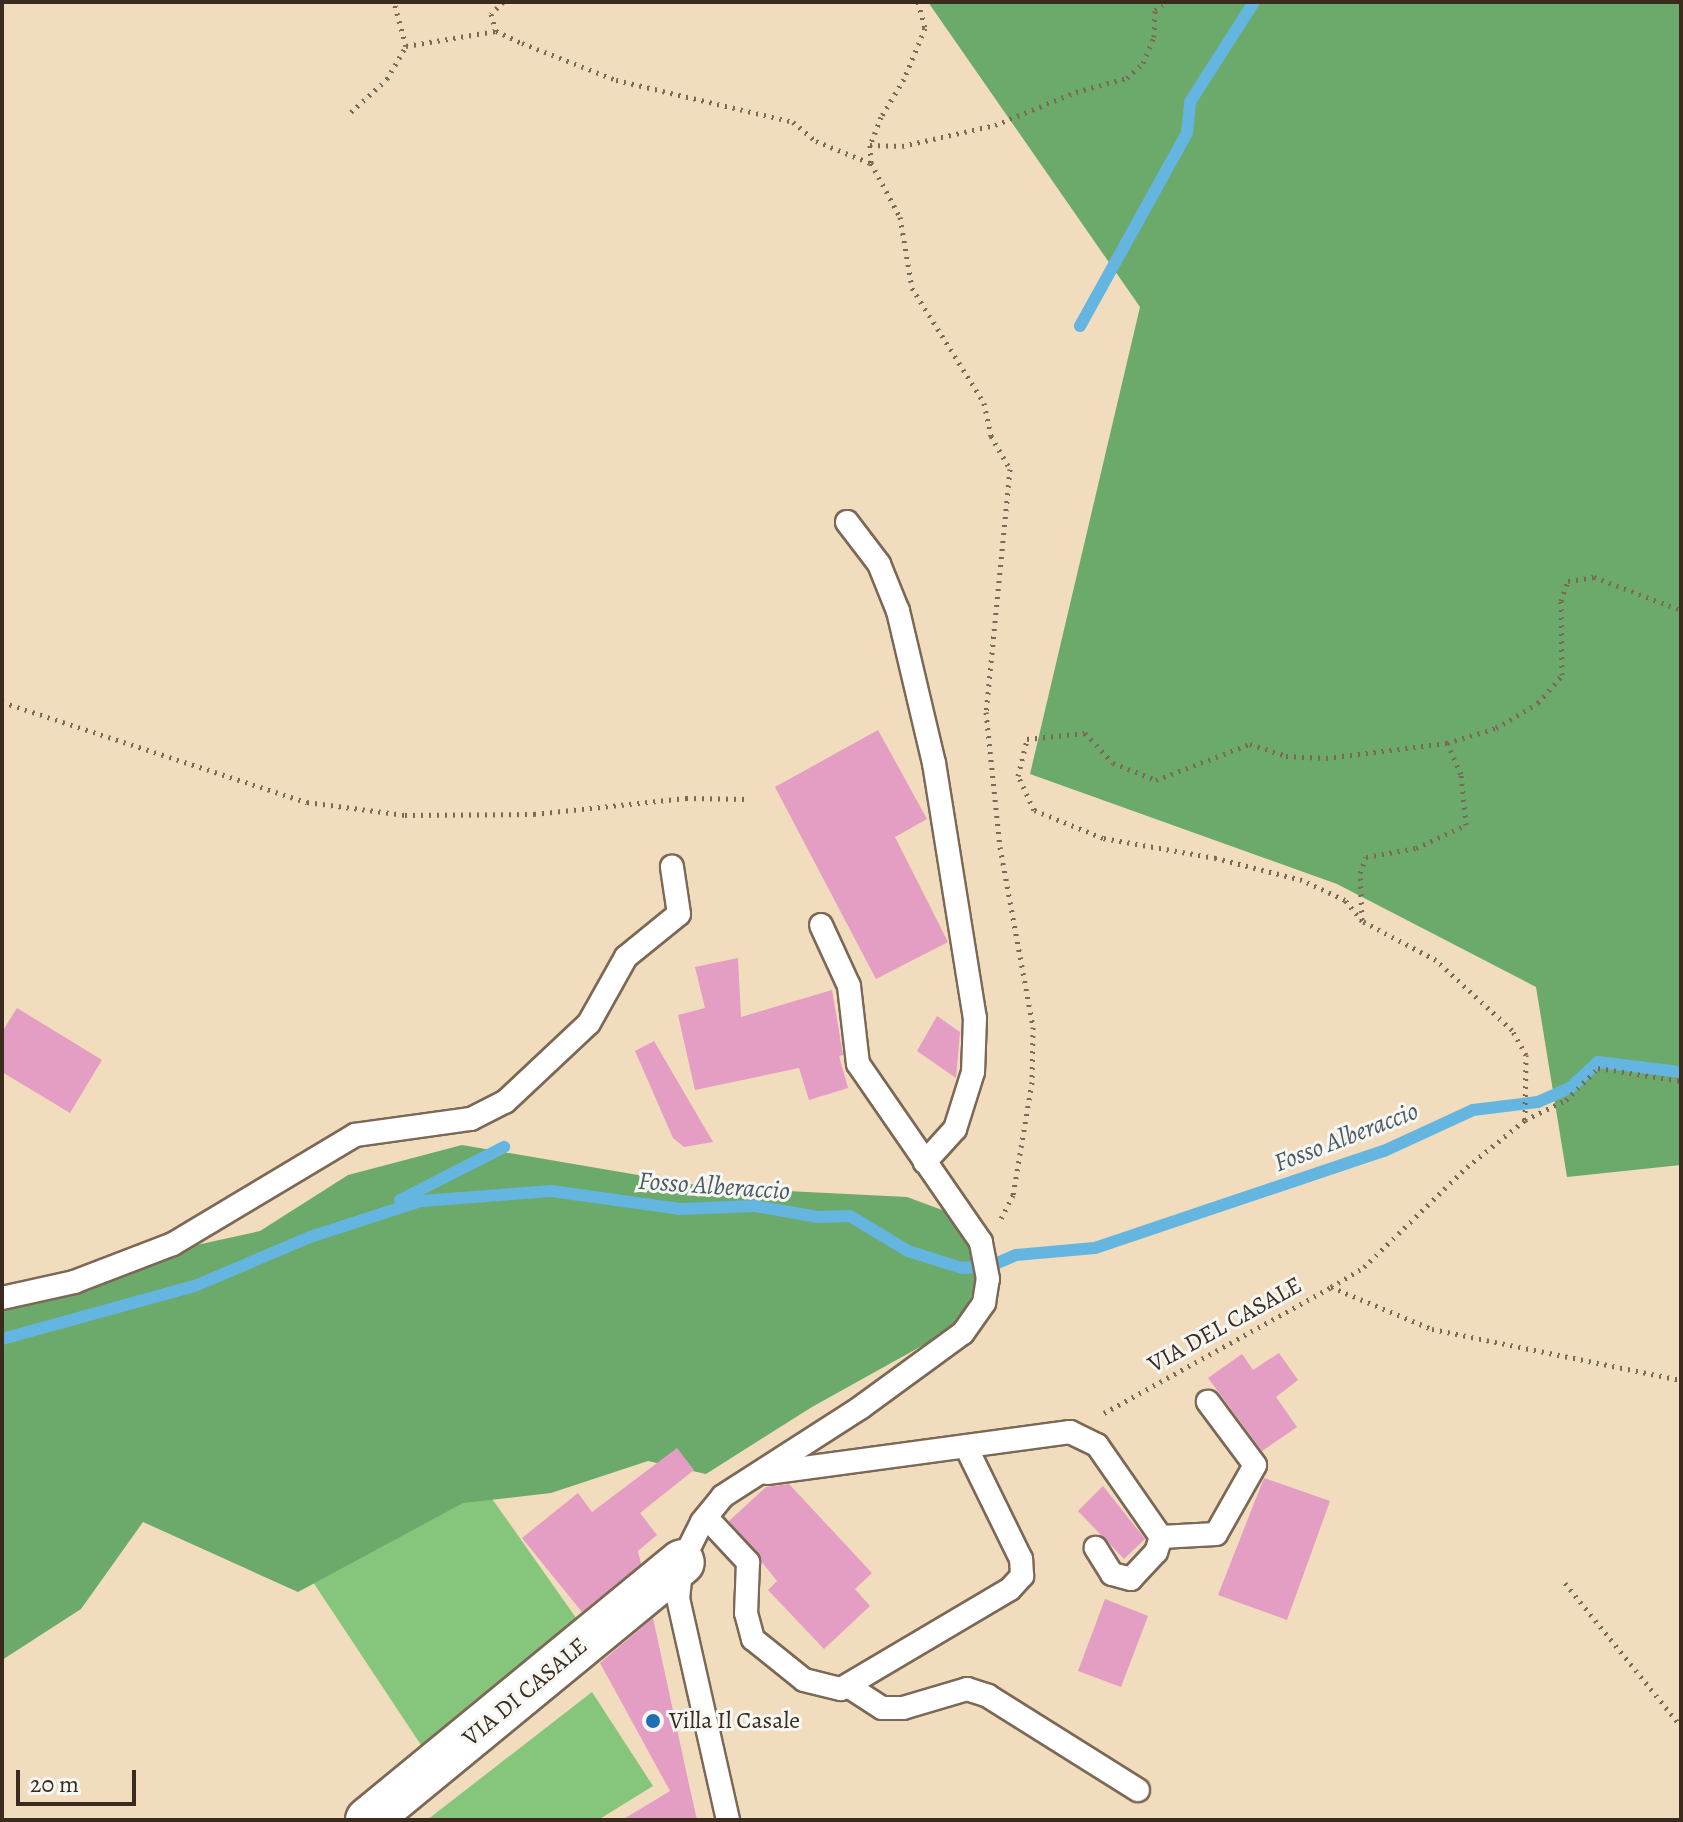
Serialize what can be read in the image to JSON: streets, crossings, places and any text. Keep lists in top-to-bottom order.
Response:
{
  "streets": {
    "street": ["VIA DI CASALE"],
    "path": ["VIA DEL CASALE"]
  },
  "water": ["Fosso Alberaccio"],
  "places": ["Villa Il Casale"],
  "scale_bar": "20 m"
}
